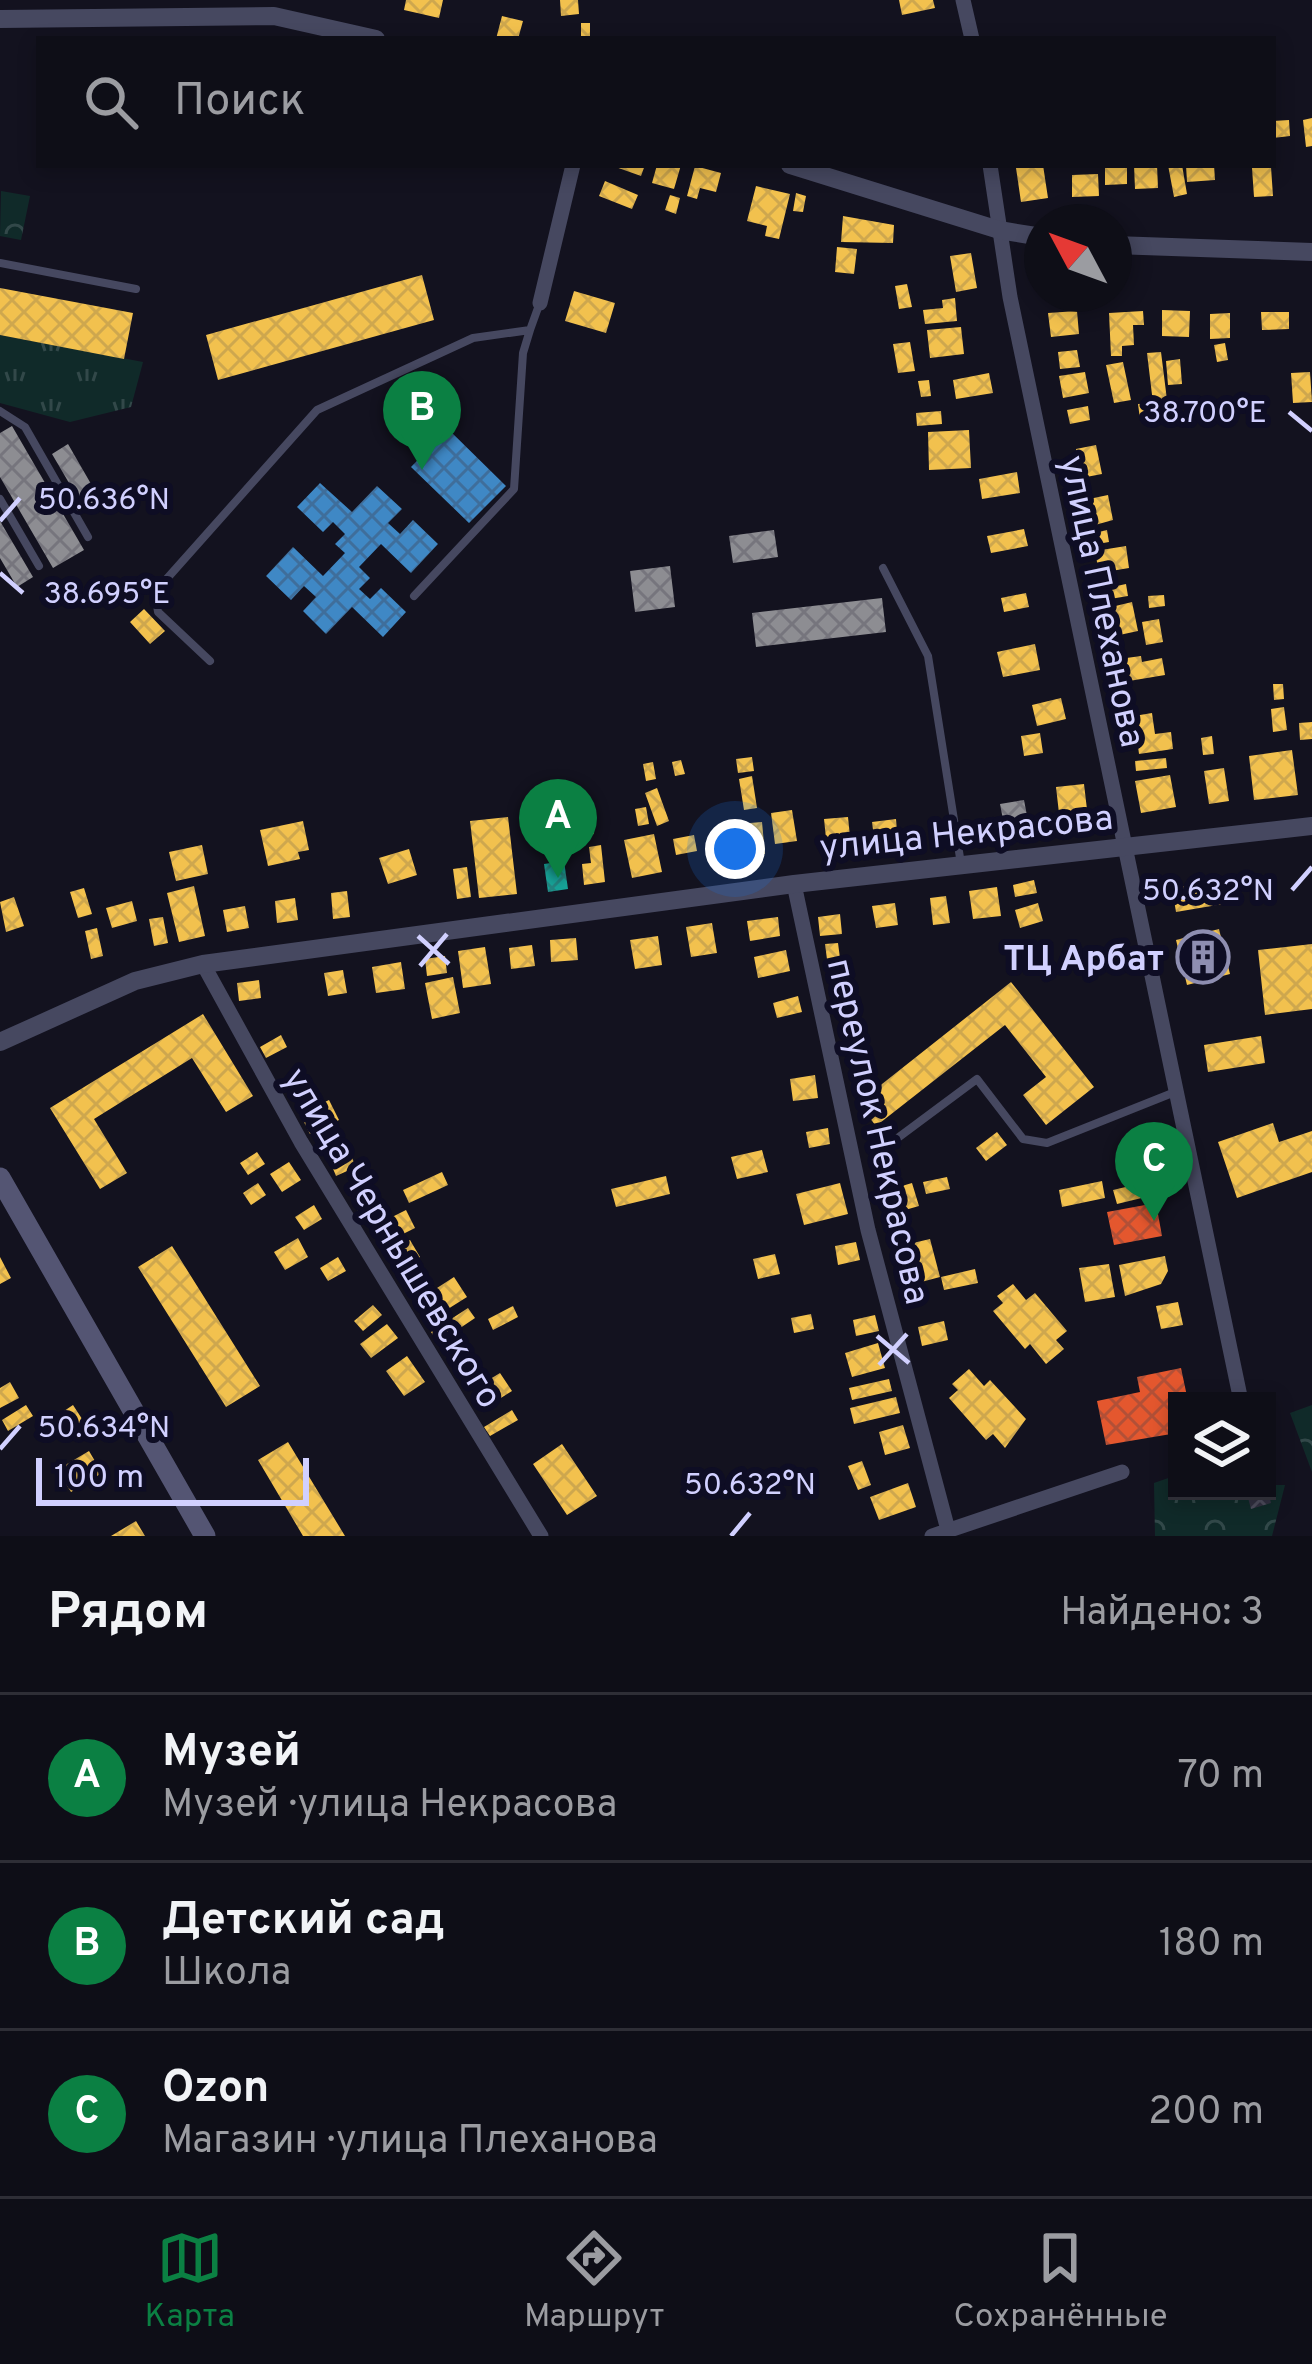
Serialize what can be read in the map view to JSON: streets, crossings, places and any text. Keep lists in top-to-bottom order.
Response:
{
  "streets": {
    "street": [
      "улица Плеханова",
      "улица Некрасова",
      "переулок Некрасова",
      "улица Чернышевского"
    ]
  },
  "crossings": [
    ["улица Плеханова", "улица Некрасова"],
    ["улица Некрасова", "переулок Некрасова"],
    ["улица Некрасова", "улица Чернышевского"]
  ],
  "places": {
    "building": ["ТЦ Арбат"]
  },
  "scale_bar": "100 m",
  "north": "top left",
  "page": {
    "search": "Поиск",
    "pins": ["B", "A", "C"],
    "scale": "100 m",
    "heading": ["Рядом", "Найдено: 3"],
    "list": [
      {
        "mark": "A",
        "name": "Музей",
        "note": "Музей · улица Некрасова",
        "value": "70 m"
      },
      {
        "mark": "B",
        "name": "Детский сад",
        "note": "Школа",
        "value": "180 m"
      },
      {
        "mark": "C",
        "name": "Ozon",
        "note": "Магазин · улица Плеханова",
        "value": "200 m"
      }
    ],
    "nav": ["Карта", "Маршрут", "Сохранённые"]
  },
  "coordinates": [
    "38.700°E",
    "50.636°N",
    "38.695°E",
    "50.632°N",
    "50.634°N"
  ]
}
